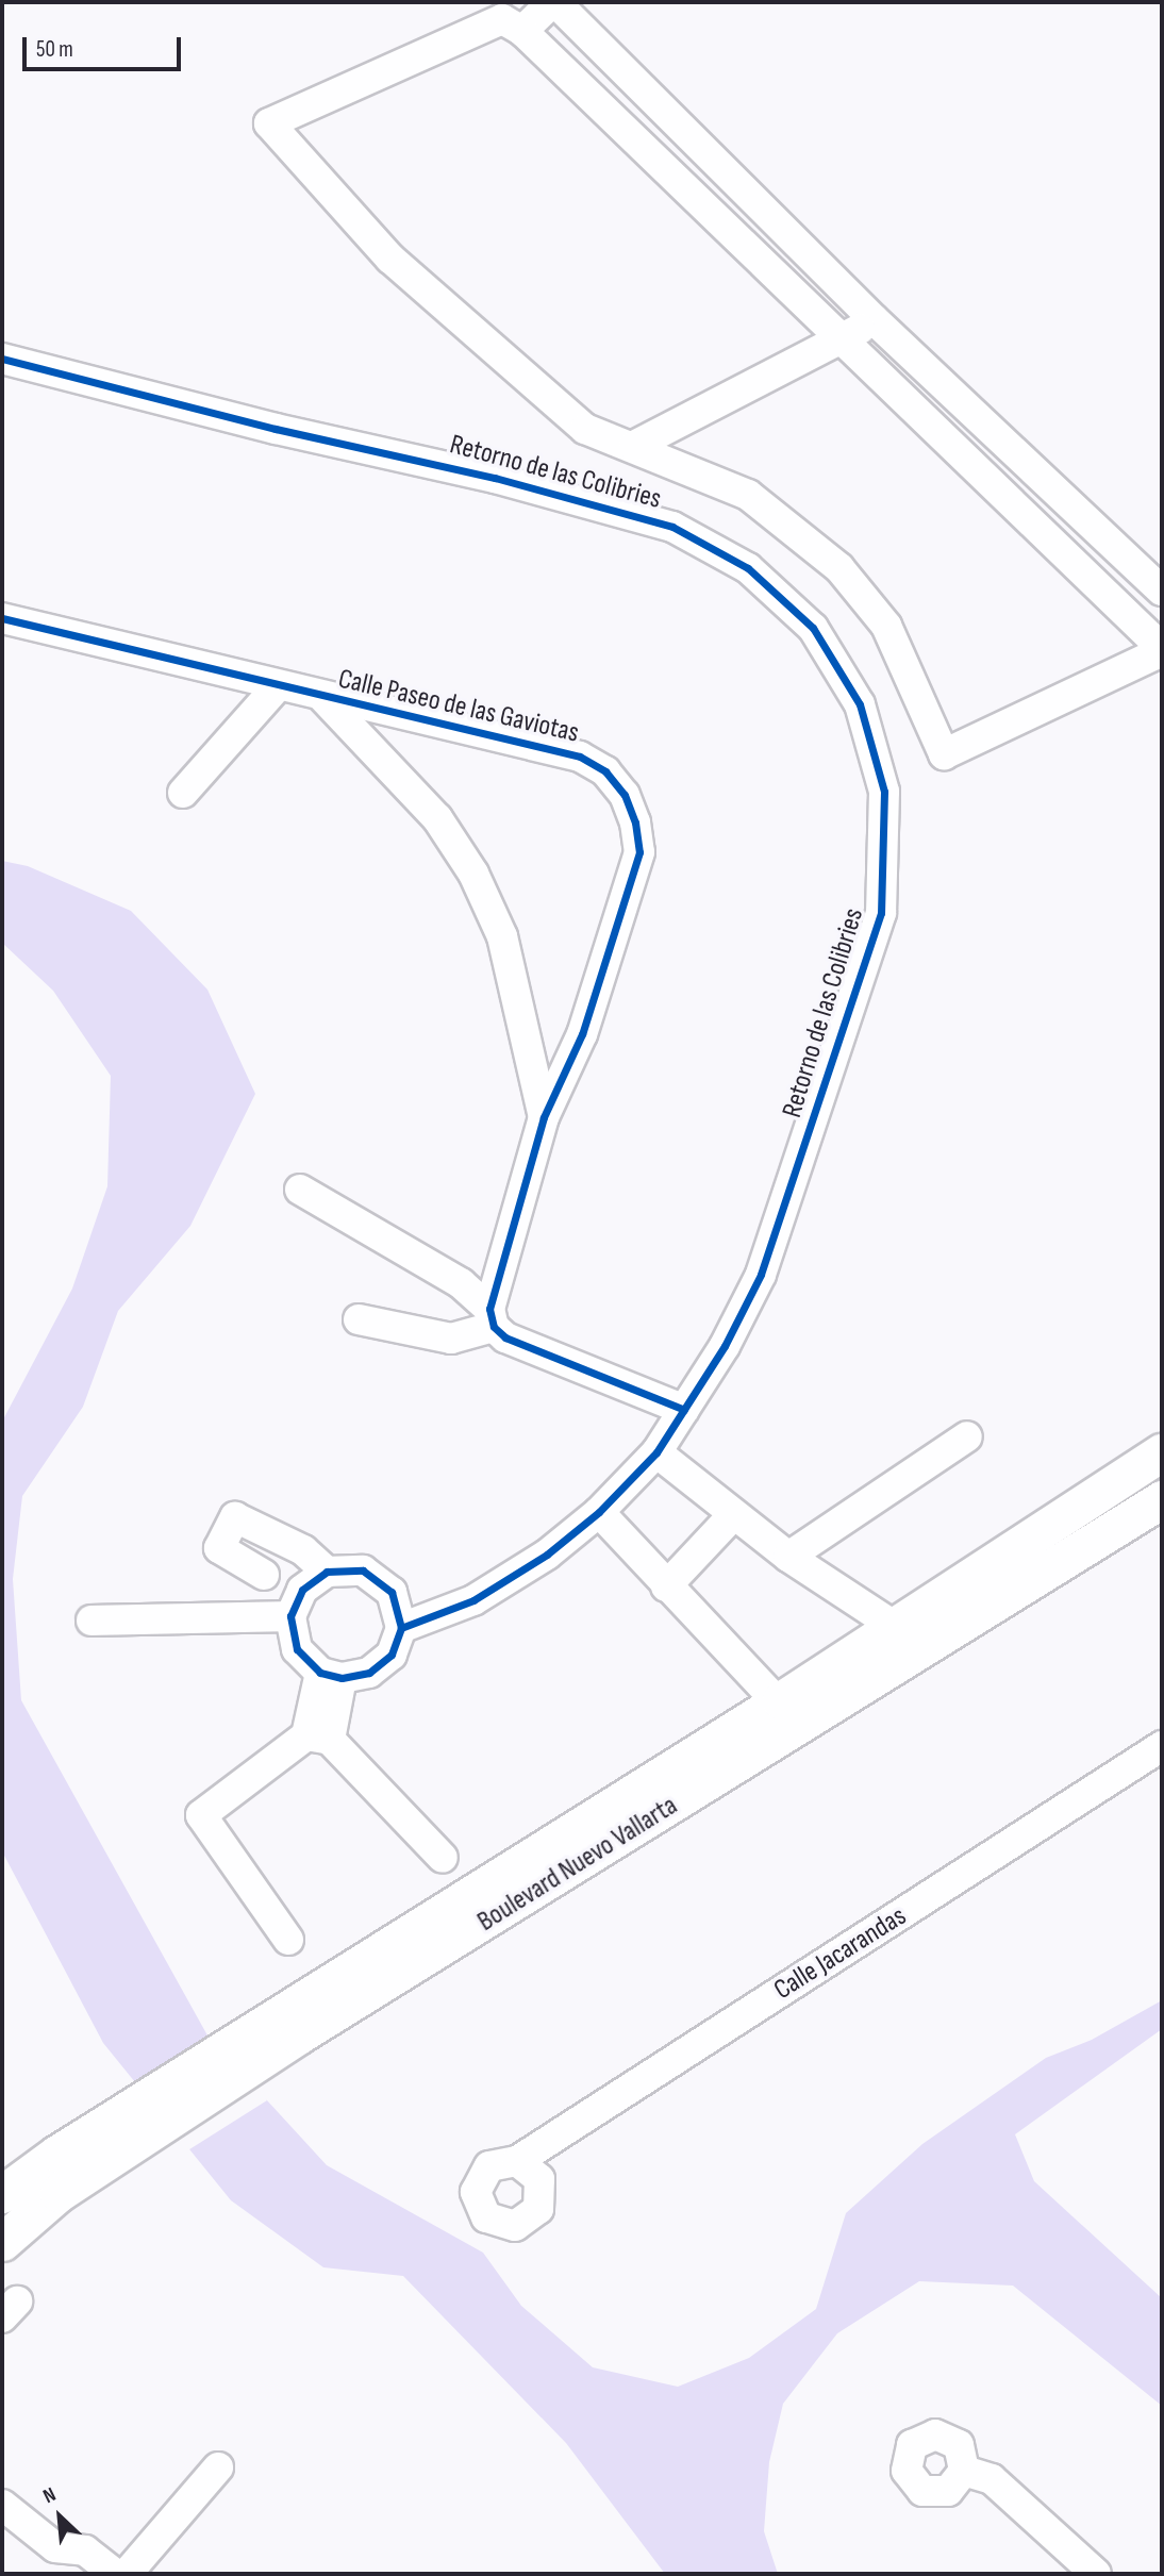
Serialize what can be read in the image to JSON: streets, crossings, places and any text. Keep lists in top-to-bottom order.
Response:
{
  "streets": {
    "main road": ["Boulevard Nuevo Vallarta"],
    "street": ["Retorno de las Colibries", "Calle Paseo de las Gaviotas", "Calle Jacarandas"]
  },
  "scale_bar": "50 m",
  "north": "top left"
}
